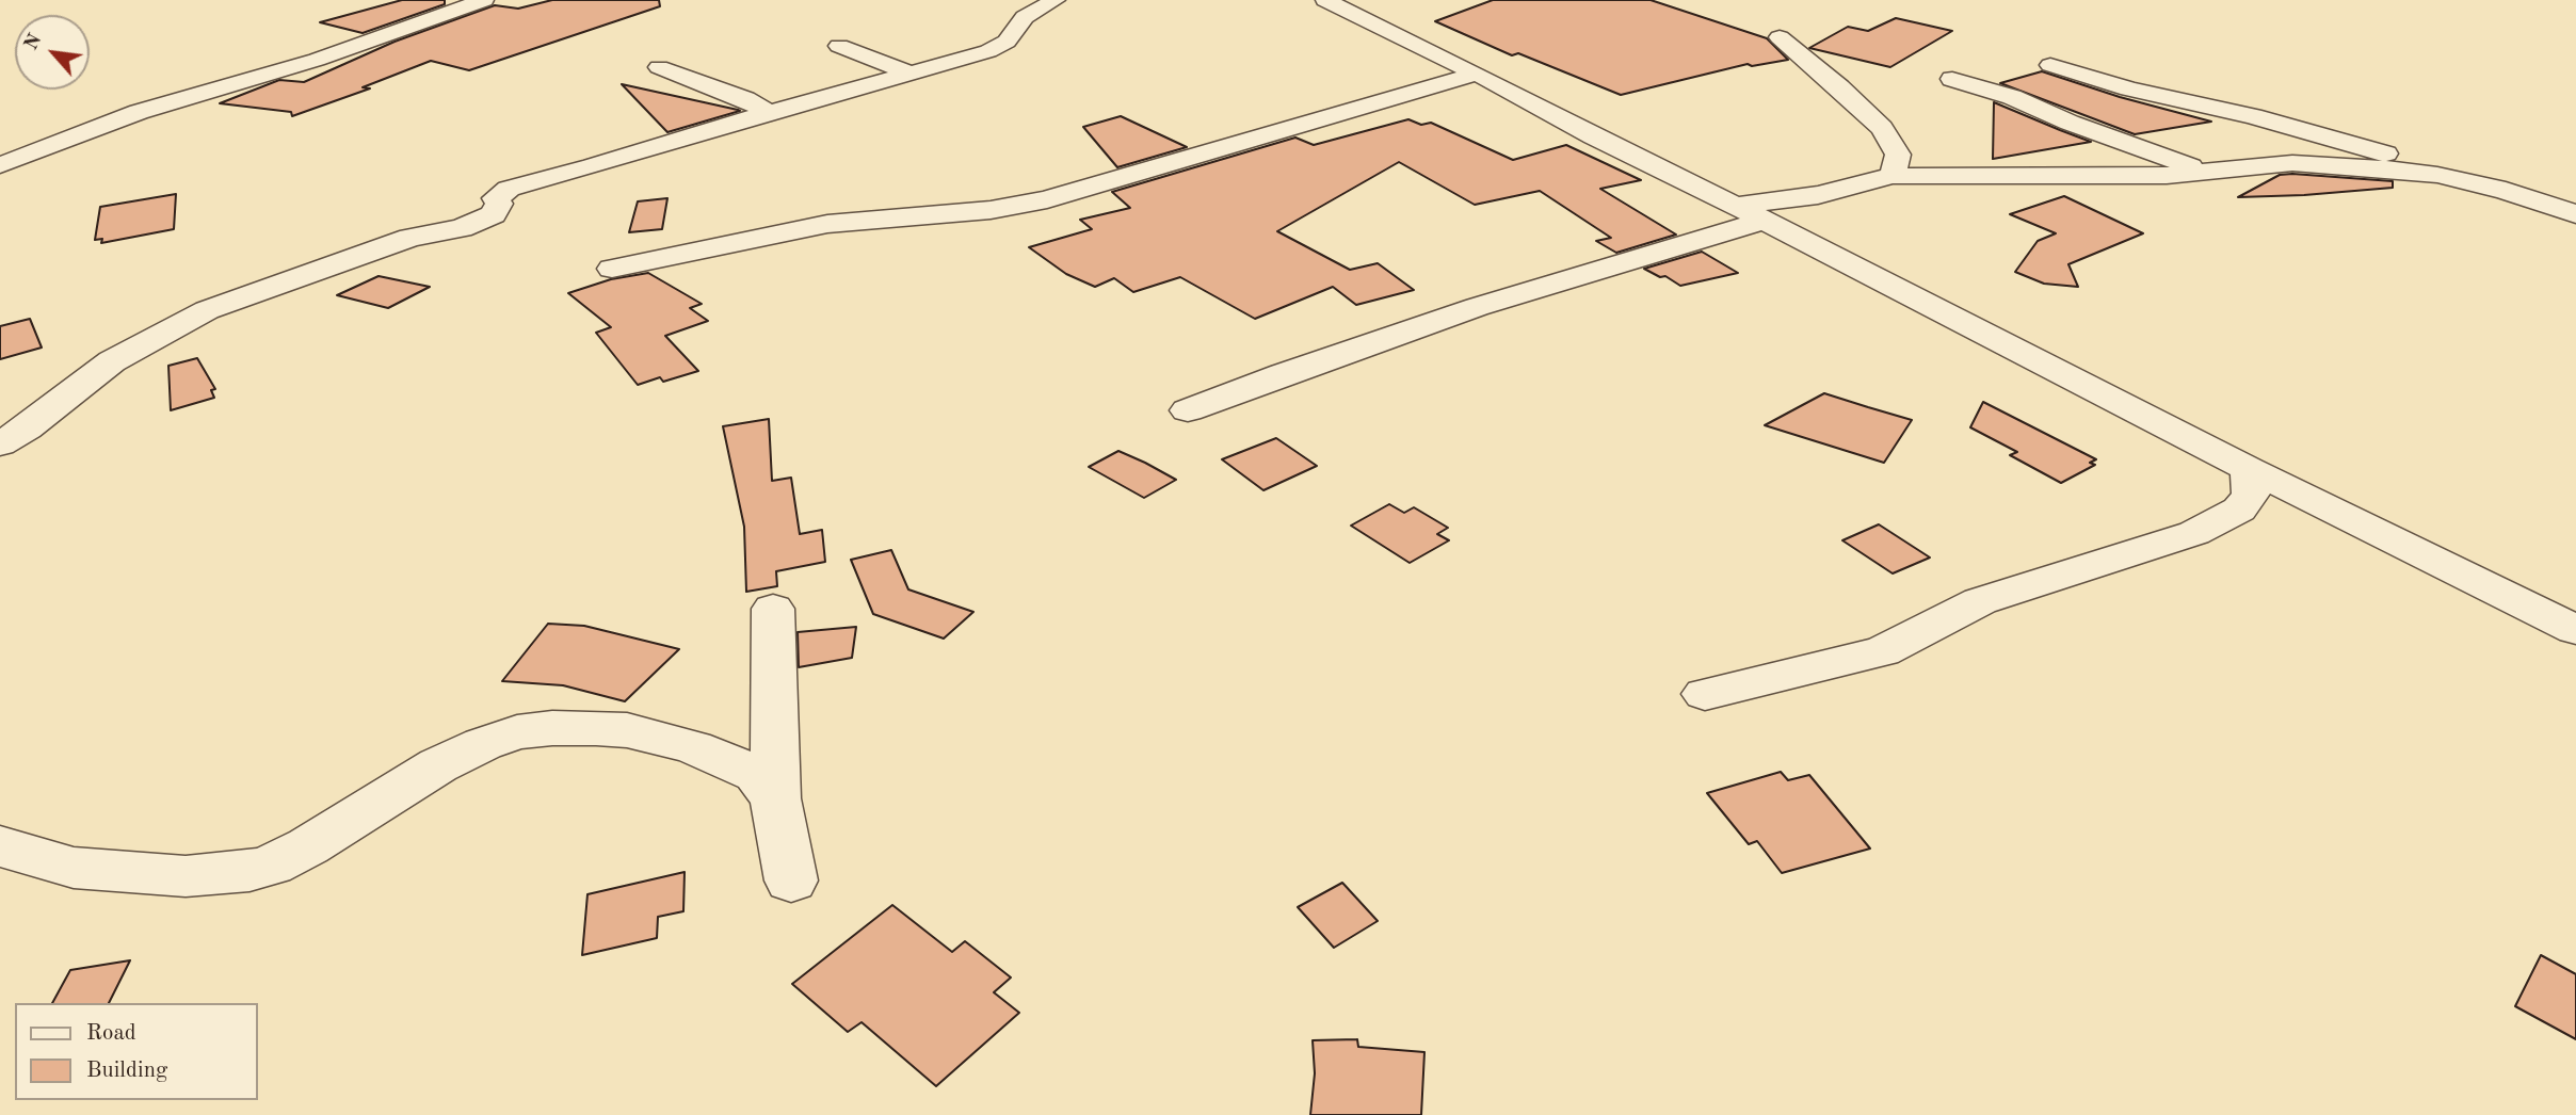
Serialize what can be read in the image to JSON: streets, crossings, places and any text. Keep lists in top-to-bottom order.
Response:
{
  "legend": ["Road", "Building"],
  "north": "top left"
}
